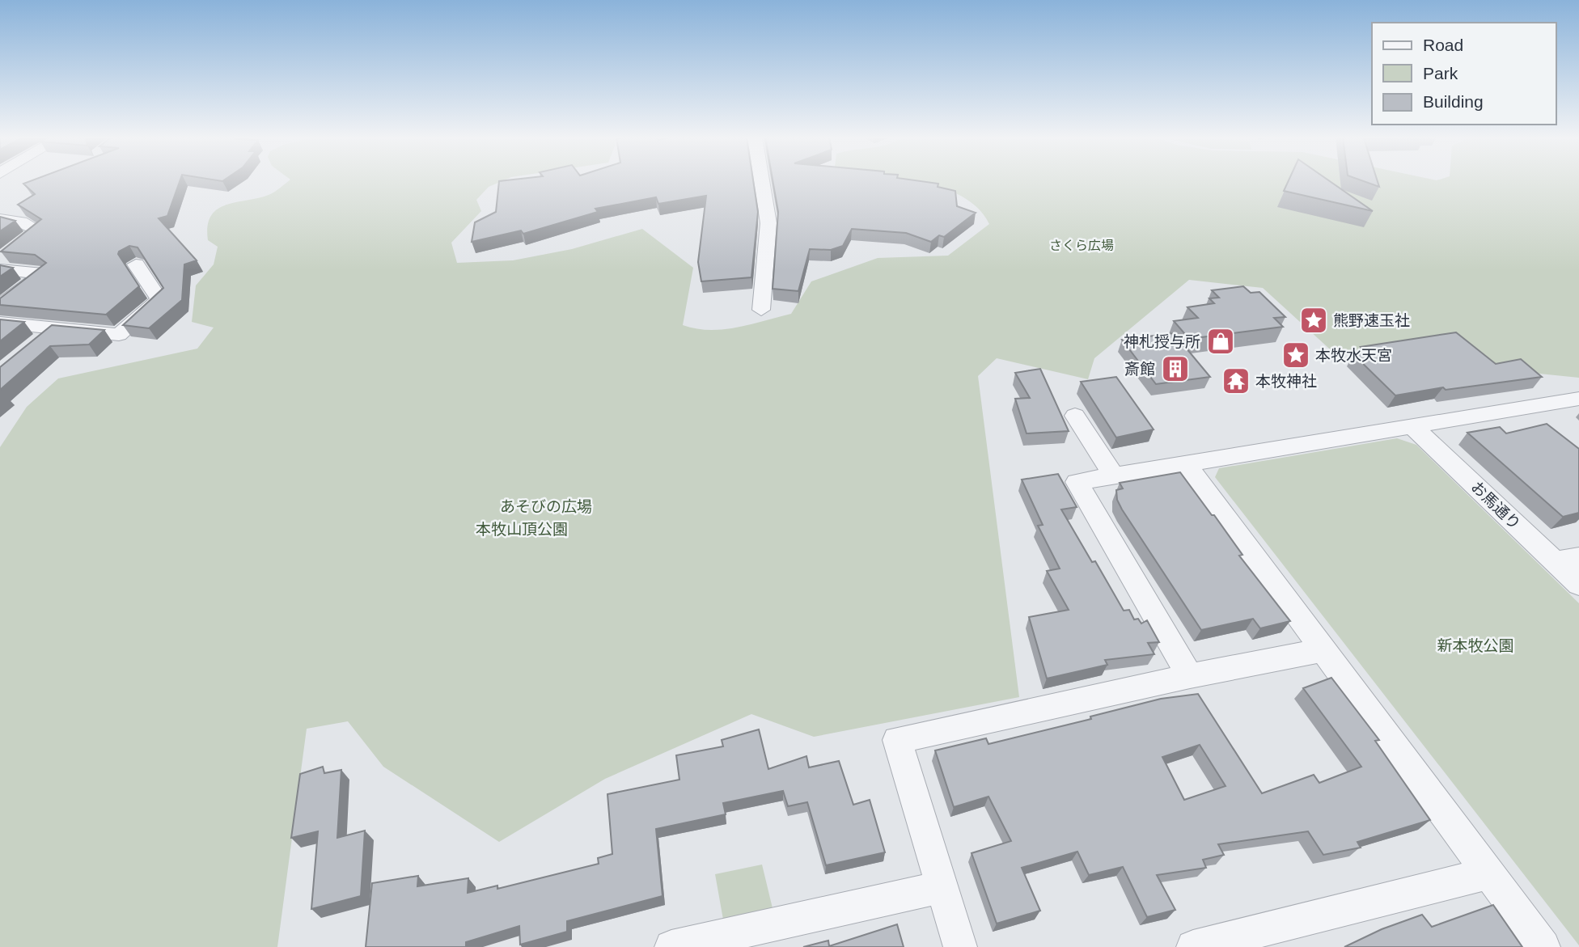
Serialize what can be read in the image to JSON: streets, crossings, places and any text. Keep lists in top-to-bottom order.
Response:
{
  "streets": {
    "street": ["お馬通り"]
  },
  "parks": [
    "さくら広場",
    "あそびの広場",
    "本牧山頂公園",
    "新本牧公園"
  ],
  "places": {
    "place": ["熊野速玉社", "本牧水天宮"],
    "shop": ["神札授与所"],
    "building": ["斎館"],
    "temple": ["本牧神社"]
  },
  "legend": ["Road", "Park", "Building"]
}
